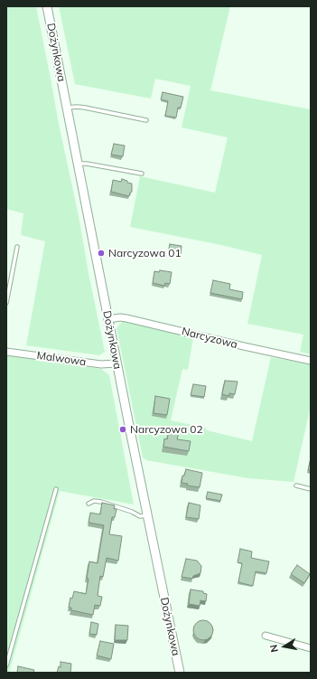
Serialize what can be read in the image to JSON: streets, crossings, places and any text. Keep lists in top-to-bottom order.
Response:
{
  "streets": {
    "street": ["Dożynkowa", "Narcyzowa", "Malwowa"]
  },
  "crossings": [
    ["Dożynkowa", "Narcyzowa"],
    ["Dożynkowa", "Malwowa"]
  ],
  "places": ["Narcyzowa 01", "Narcyzowa 02"],
  "north": "left"
}
